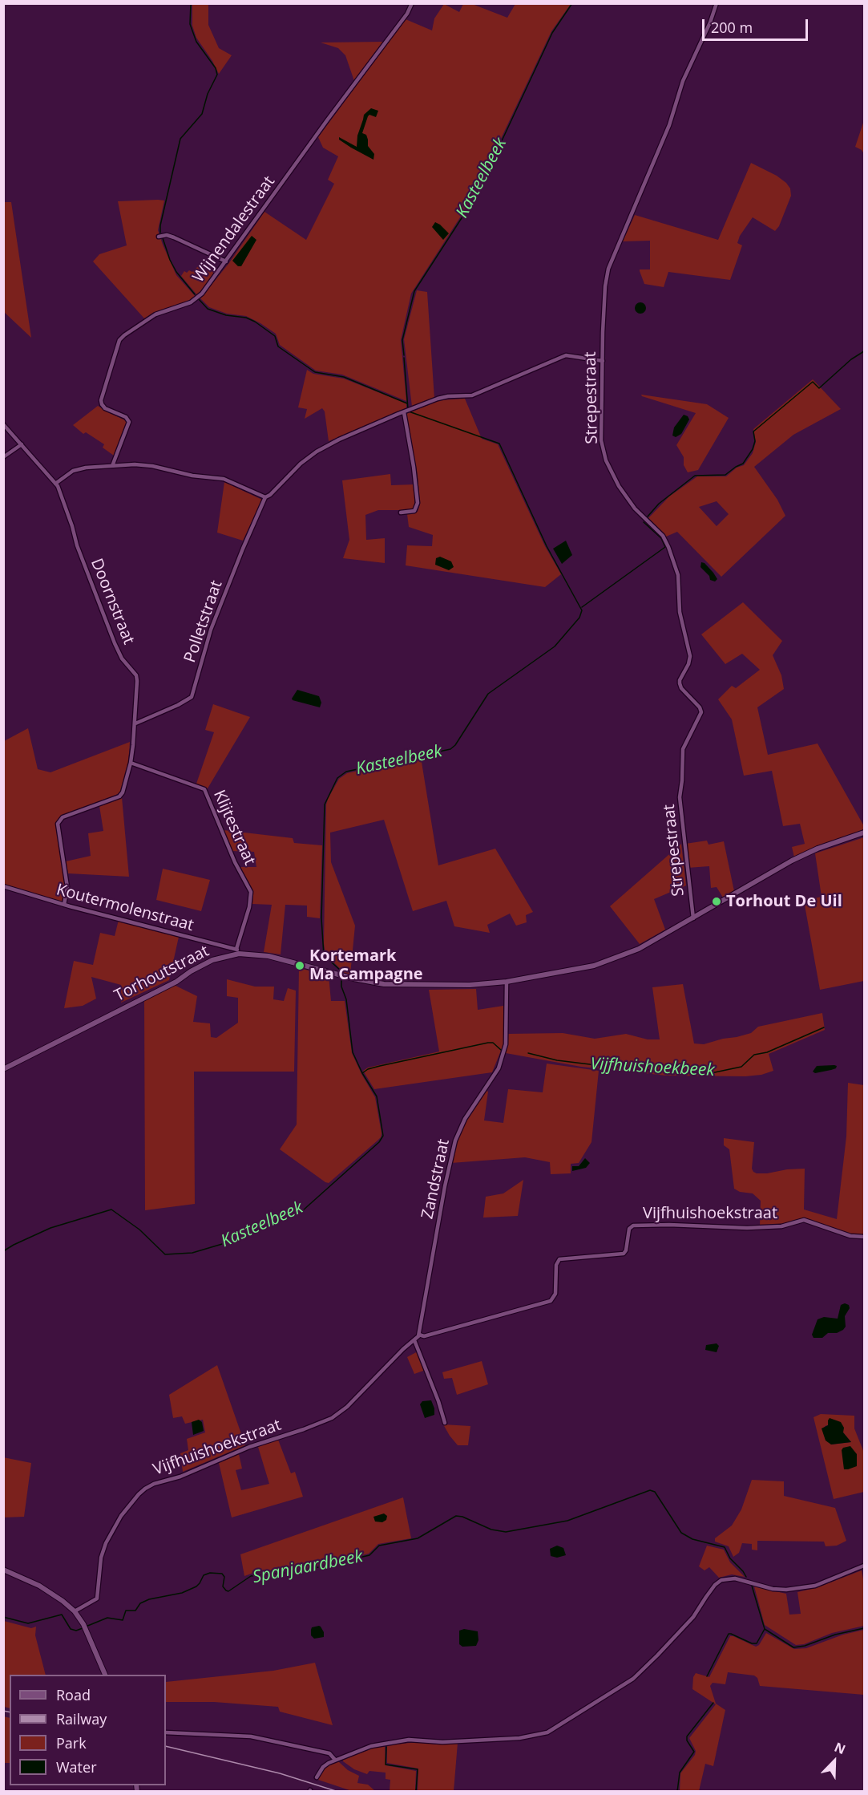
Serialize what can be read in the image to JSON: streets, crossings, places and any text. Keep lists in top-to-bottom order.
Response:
{
  "streets": {
    "street": [
      "Wijnendalestraat",
      "Strepestraat",
      "Doornstraat",
      "Polletstraat",
      "Klijtestraat",
      "Koutermolenstraat",
      "Torhoutstraat",
      "Zandstraat",
      "Vijfhuishoekstraat"
    ]
  },
  "crossings": [
    ["Strepestraat", "Polletstraat"],
    ["Strepestraat", "Torhoutstraat"],
    ["Doornstraat", "Polletstraat"],
    ["Doornstraat", "Klijtestraat"],
    ["Doornstraat", "Koutermolenstraat"],
    ["Klijtestraat", "Koutermolenstraat"],
    ["Klijtestraat", "Torhoutstraat"],
    ["Koutermolenstraat", "Torhoutstraat"],
    ["Torhoutstraat", "Zandstraat"],
    ["Zandstraat", "Vijfhuishoekstraat"]
  ],
  "water": ["Kasteelbeek", "Vijfhuishoekbeek", "Spanjaardbeek"],
  "places": ["Torhout De Uil", "Kortemark Ma Campagne"],
  "legend": [
    "Road",
    "Railway",
    "Park",
    "Water"
  ],
  "scale_bar": "200 m",
  "north": "top right"
}
